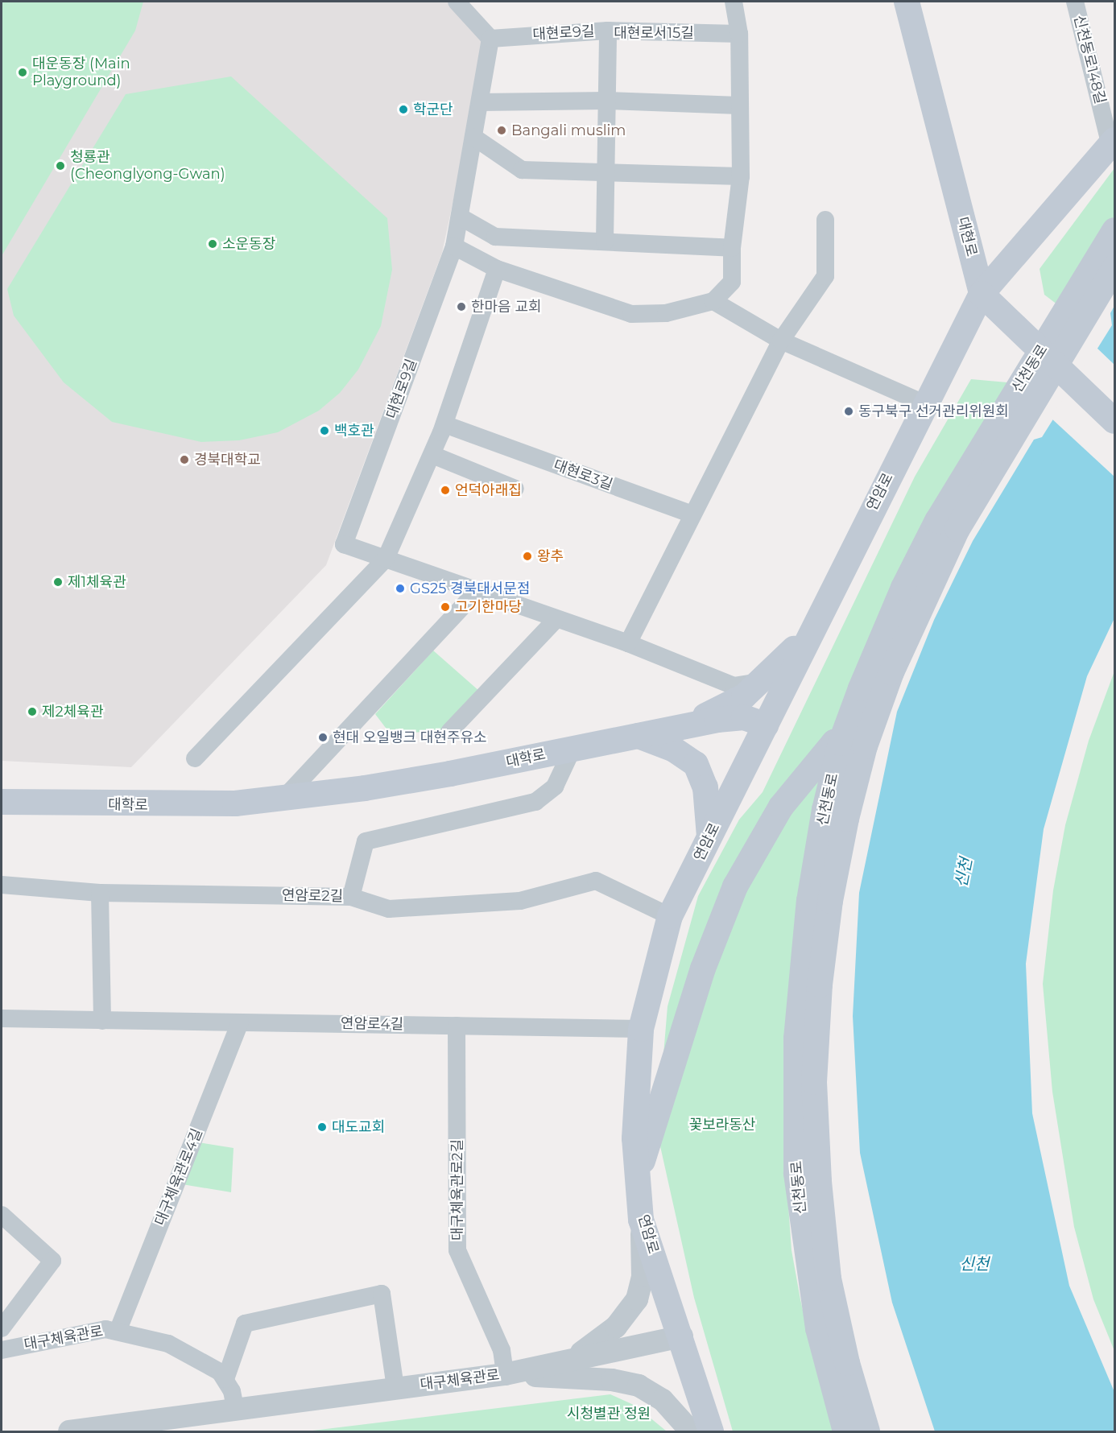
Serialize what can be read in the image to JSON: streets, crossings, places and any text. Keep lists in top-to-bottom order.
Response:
{
  "streets": {
    "main road": [
      "대현로",
      "신천동로",
      "연암로",
      "대학로"
    ],
    "street": [
      "대현로9길",
      "대현로서15길",
      "신천동로148길",
      "대현로3길",
      "연암로2길",
      "연암로4길",
      "대구체육관로4길",
      "대구체육관로2길",
      "대구체육관로"
    ]
  },
  "crossings": [
    ["대현로9길", "대현로서15길"],
    ["신천동로148길", "연암로"],
    ["대현로", "연암로"],
    ["연암로", "대학로"],
    ["연암로", "연암로2길"],
    ["연암로", "연암로4길"],
    ["연암로", "대구체육관로"],
    ["연암로4길", "대구체육관로4길"],
    ["연암로4길", "대구체육관로2길"],
    ["대구체육관로4길", "대구체육관로"],
    ["대구체육관로2길", "대구체육관로"]
  ],
  "water": ["신천"],
  "parks": ["꽃보라동산", "시청별관 정원"],
  "places": [
    "대운동장 (Main Playground)",
    "학군단",
    "Bangali muslim",
    "청룡관 (Cheonglyong-Gwan)",
    "소운동장",
    "한마음 교회",
    "동구북구 선거관리위원회",
    "백호관",
    "경북대학교",
    "언덕아래집",
    "왕추",
    "제1체육관",
    "GS25 경북대서문점",
    "고기한마당",
    "제2체육관",
    "현대 오일뱅크 대현주유소",
    "대도교회"
  ]
}
